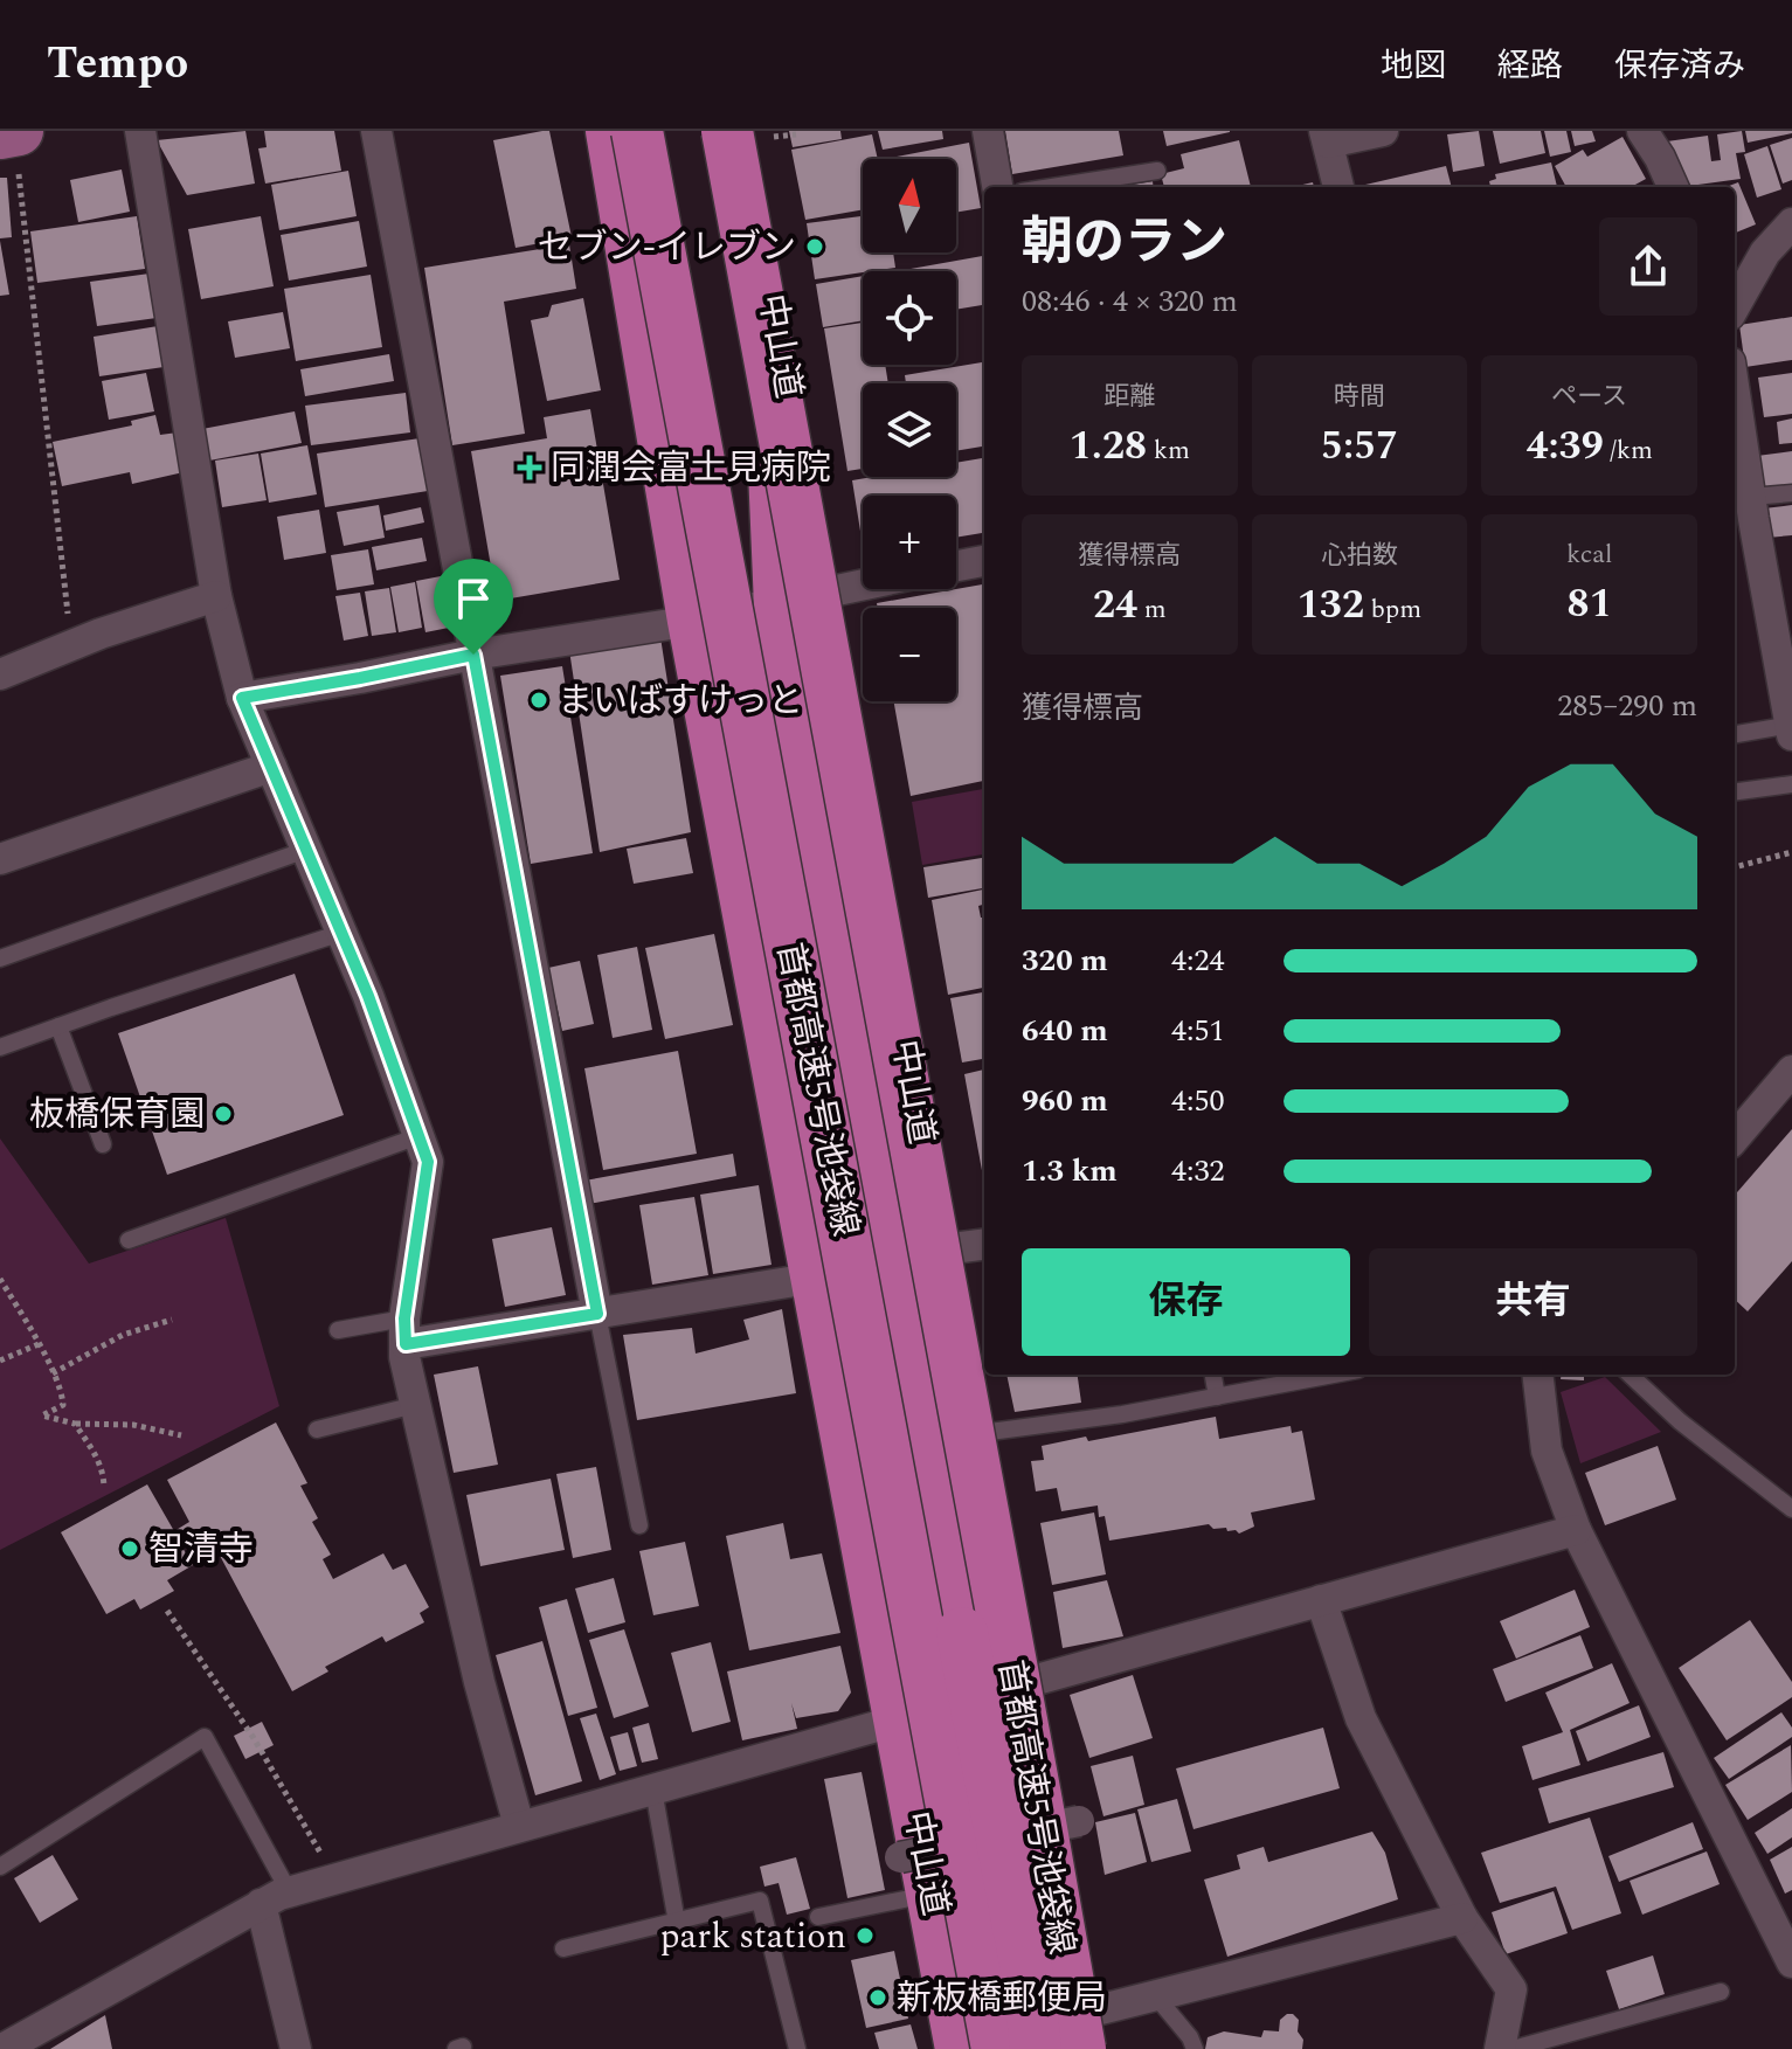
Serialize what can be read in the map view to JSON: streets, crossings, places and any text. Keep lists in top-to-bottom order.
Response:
{
  "streets": {
    "highway": ["中山道", "首都高速5号池袋線"]
  },
  "crossings": [
    ["中山道", "首都高速5号池袋線"]
  ],
  "places": {
    "other": [
      "セブン-イレブン",
      "まいばすけっと",
      "板橋保育園",
      "智清寺",
      "park station",
      "新板橋郵便局"
    ],
    "health": ["同潤会富士見病院"]
  },
  "north": "top",
  "page": {
    "header": "Tempo",
    "nav": ["地図", "経路", "保存済み"],
    "map_buttons": ["+", "−"],
    "heading": ["朝のラン", "08:46 · 4 × 320 m"],
    "stats": [
      ["距離", "1.28 km"],
      ["時間", "5:57"],
      ["ペース", "4:39 /km"],
      ["獲得標高", "24 m"],
      ["心拍数", "132 bpm"],
      ["kcal", "81"]
    ],
    "chart": ["獲得標高", "285–290 m"],
    "list": [
      {
        "name": "320 m",
        "note": "4:24"
      },
      {
        "name": "640 m",
        "note": "4:51"
      },
      {
        "name": "960 m",
        "note": "4:50"
      },
      {
        "name": "1.3 km",
        "note": "4:32"
      }
    ],
    "buttons": ["保存", "共有"]
  }
}
